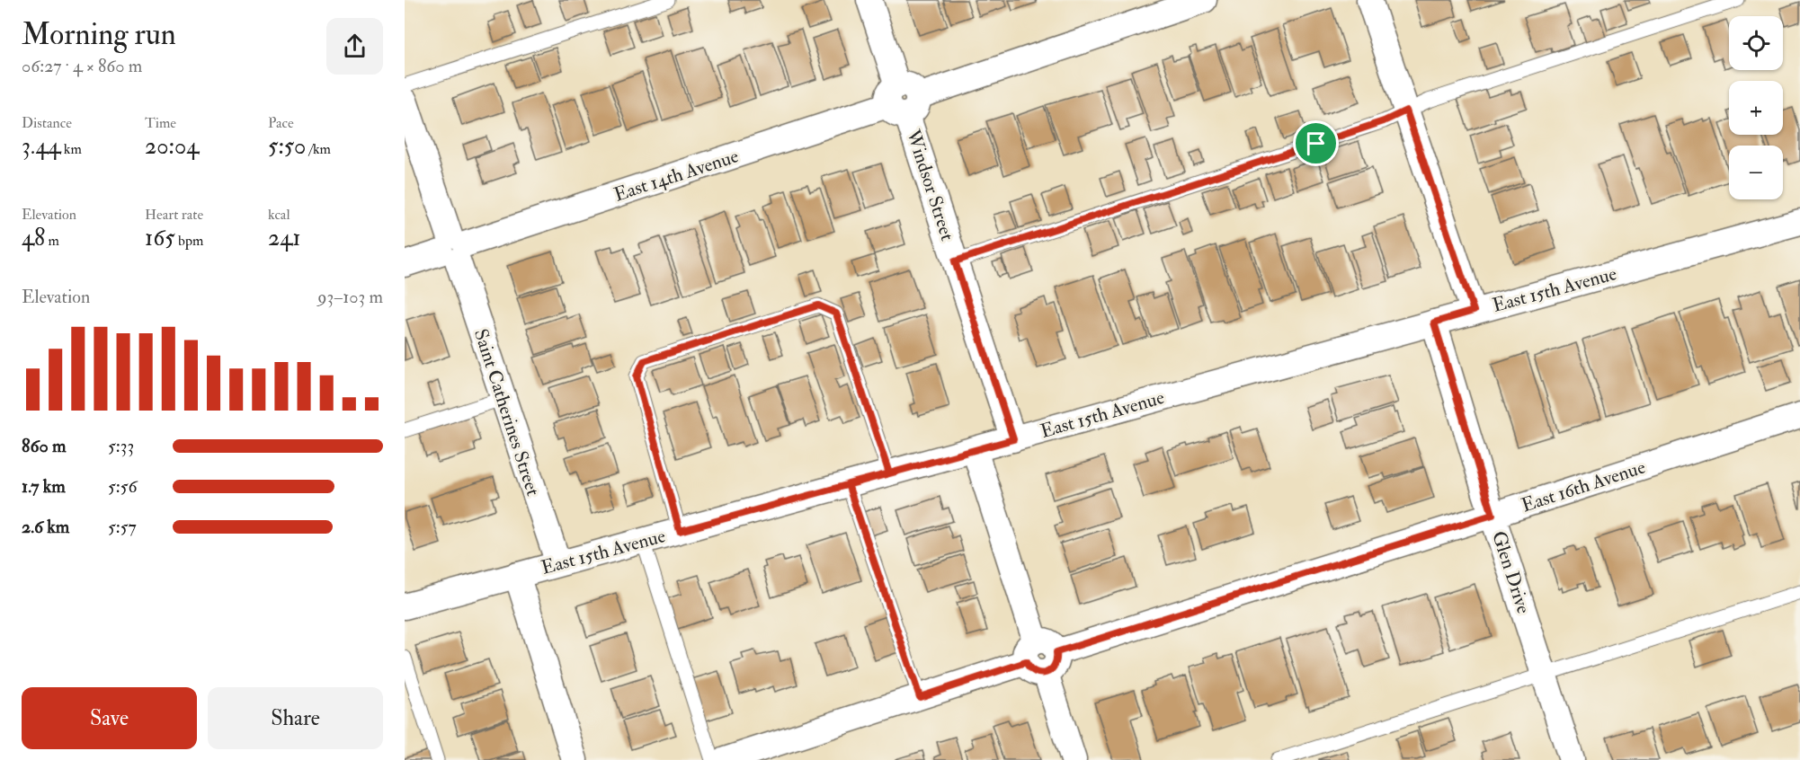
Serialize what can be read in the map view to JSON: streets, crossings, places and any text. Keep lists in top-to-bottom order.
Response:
{
  "streets": {
    "street": [
      "East 14th Avenue",
      "Windsor Street",
      "East 15th Avenue",
      "Saint Catherines Street",
      "East 16th Avenue",
      "Glen Drive"
    ]
  },
  "crossings": [
    ["East 14th Avenue", "Windsor Street"],
    ["East 14th Avenue", "Saint Catherines Street"],
    ["Windsor Street", "East 15th Avenue"],
    ["East 15th Avenue", "Saint Catherines Street"],
    ["East 15th Avenue", "Glen Drive"],
    ["East 16th Avenue", "Glen Drive"]
  ],
  "page": {
    "heading": ["Morning run", "06:27 · 4 × 860 m"],
    "map_buttons": ["+", "−"],
    "stats": [
      ["Distance", "3.44 km"],
      ["Time", "20:04"],
      ["Pace", "5:50 /km"],
      ["Elevation", "48 m"],
      ["Heart rate", "165 bpm"],
      ["kcal", "241"]
    ],
    "chart": ["Elevation", "93–103 m"],
    "list": [
      {
        "name": "860 m",
        "note": "5:33"
      },
      {
        "name": "1.7 km",
        "note": "5:56"
      },
      {
        "name": "2.6 km",
        "note": "5:57"
      }
    ],
    "buttons": ["Save", "Share"]
  }
}
